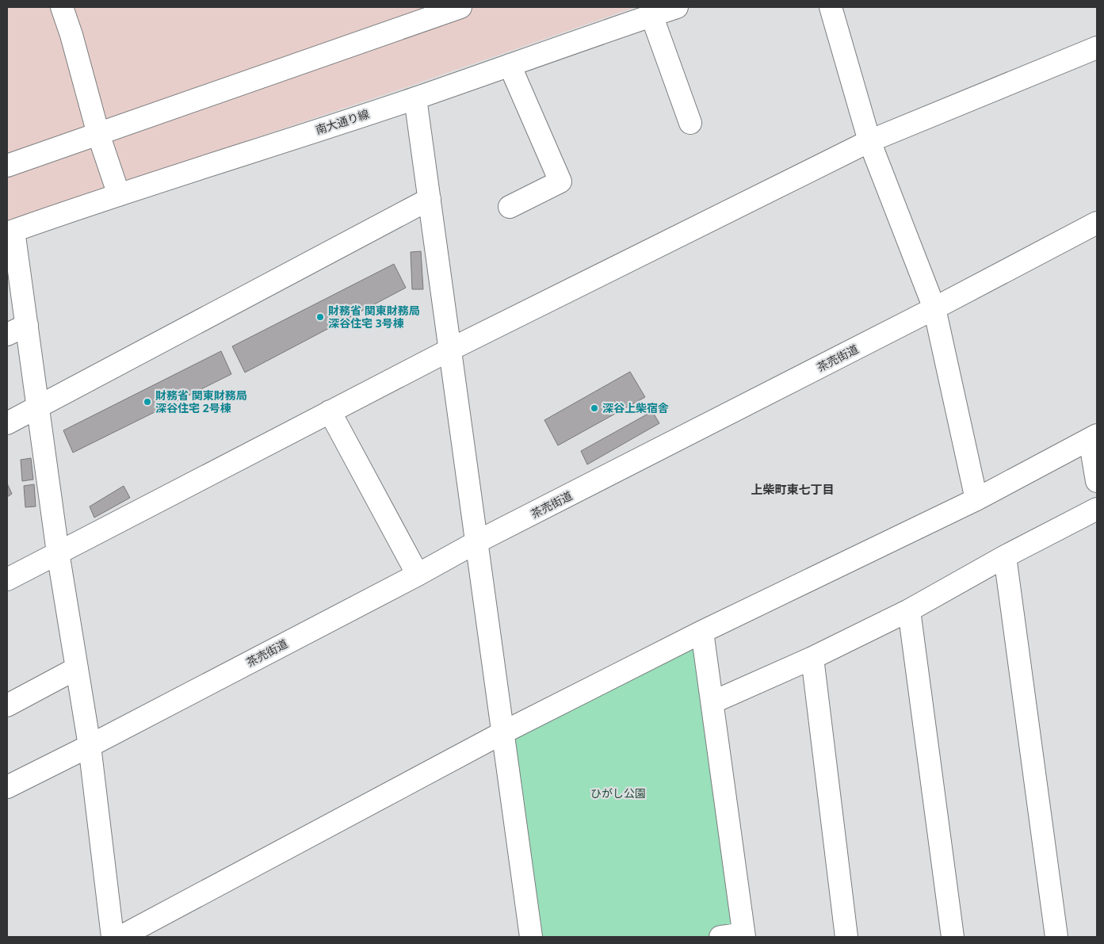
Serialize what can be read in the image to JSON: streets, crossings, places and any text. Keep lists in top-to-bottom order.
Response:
{
  "streets": {
    "street": ["南大通り線", "茶売街道"]
  },
  "districts": ["上柴町東七丁目"],
  "parks": ["ひがし公園"],
  "places": ["財務省 関東財務局 深谷住宅 3号棟", "財務省 関東財務局 深谷住宅 2号棟", "深谷上柴宿舎"]
}
